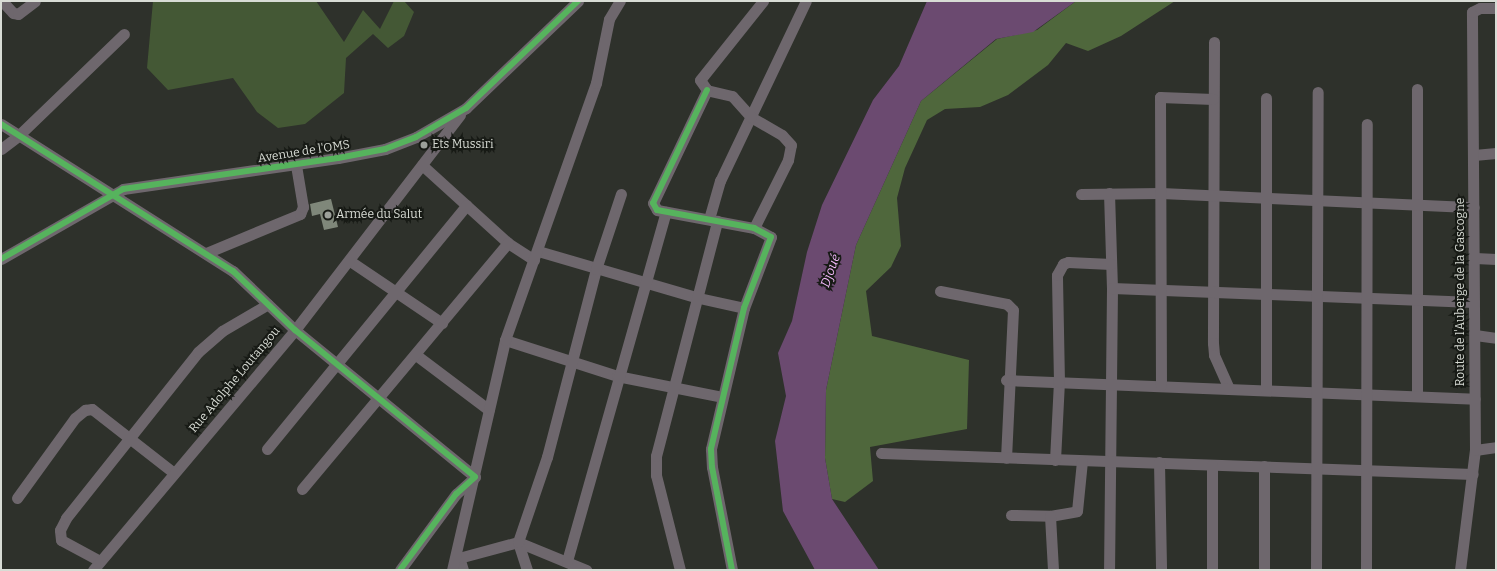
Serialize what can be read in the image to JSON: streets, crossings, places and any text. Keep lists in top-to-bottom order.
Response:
{
  "streets": {
    "street": ["Avenue de l'OMS", "Route de l'Auberge de la Gascogne", "Rue Adolphe Loutangou"]
  },
  "crossings": [
    ["Avenue de l'OMS", "Rue Adolphe Loutangou"]
  ],
  "water": ["Djoué"],
  "places": ["Ets Mussiri", "Armée du Salut"]
}
